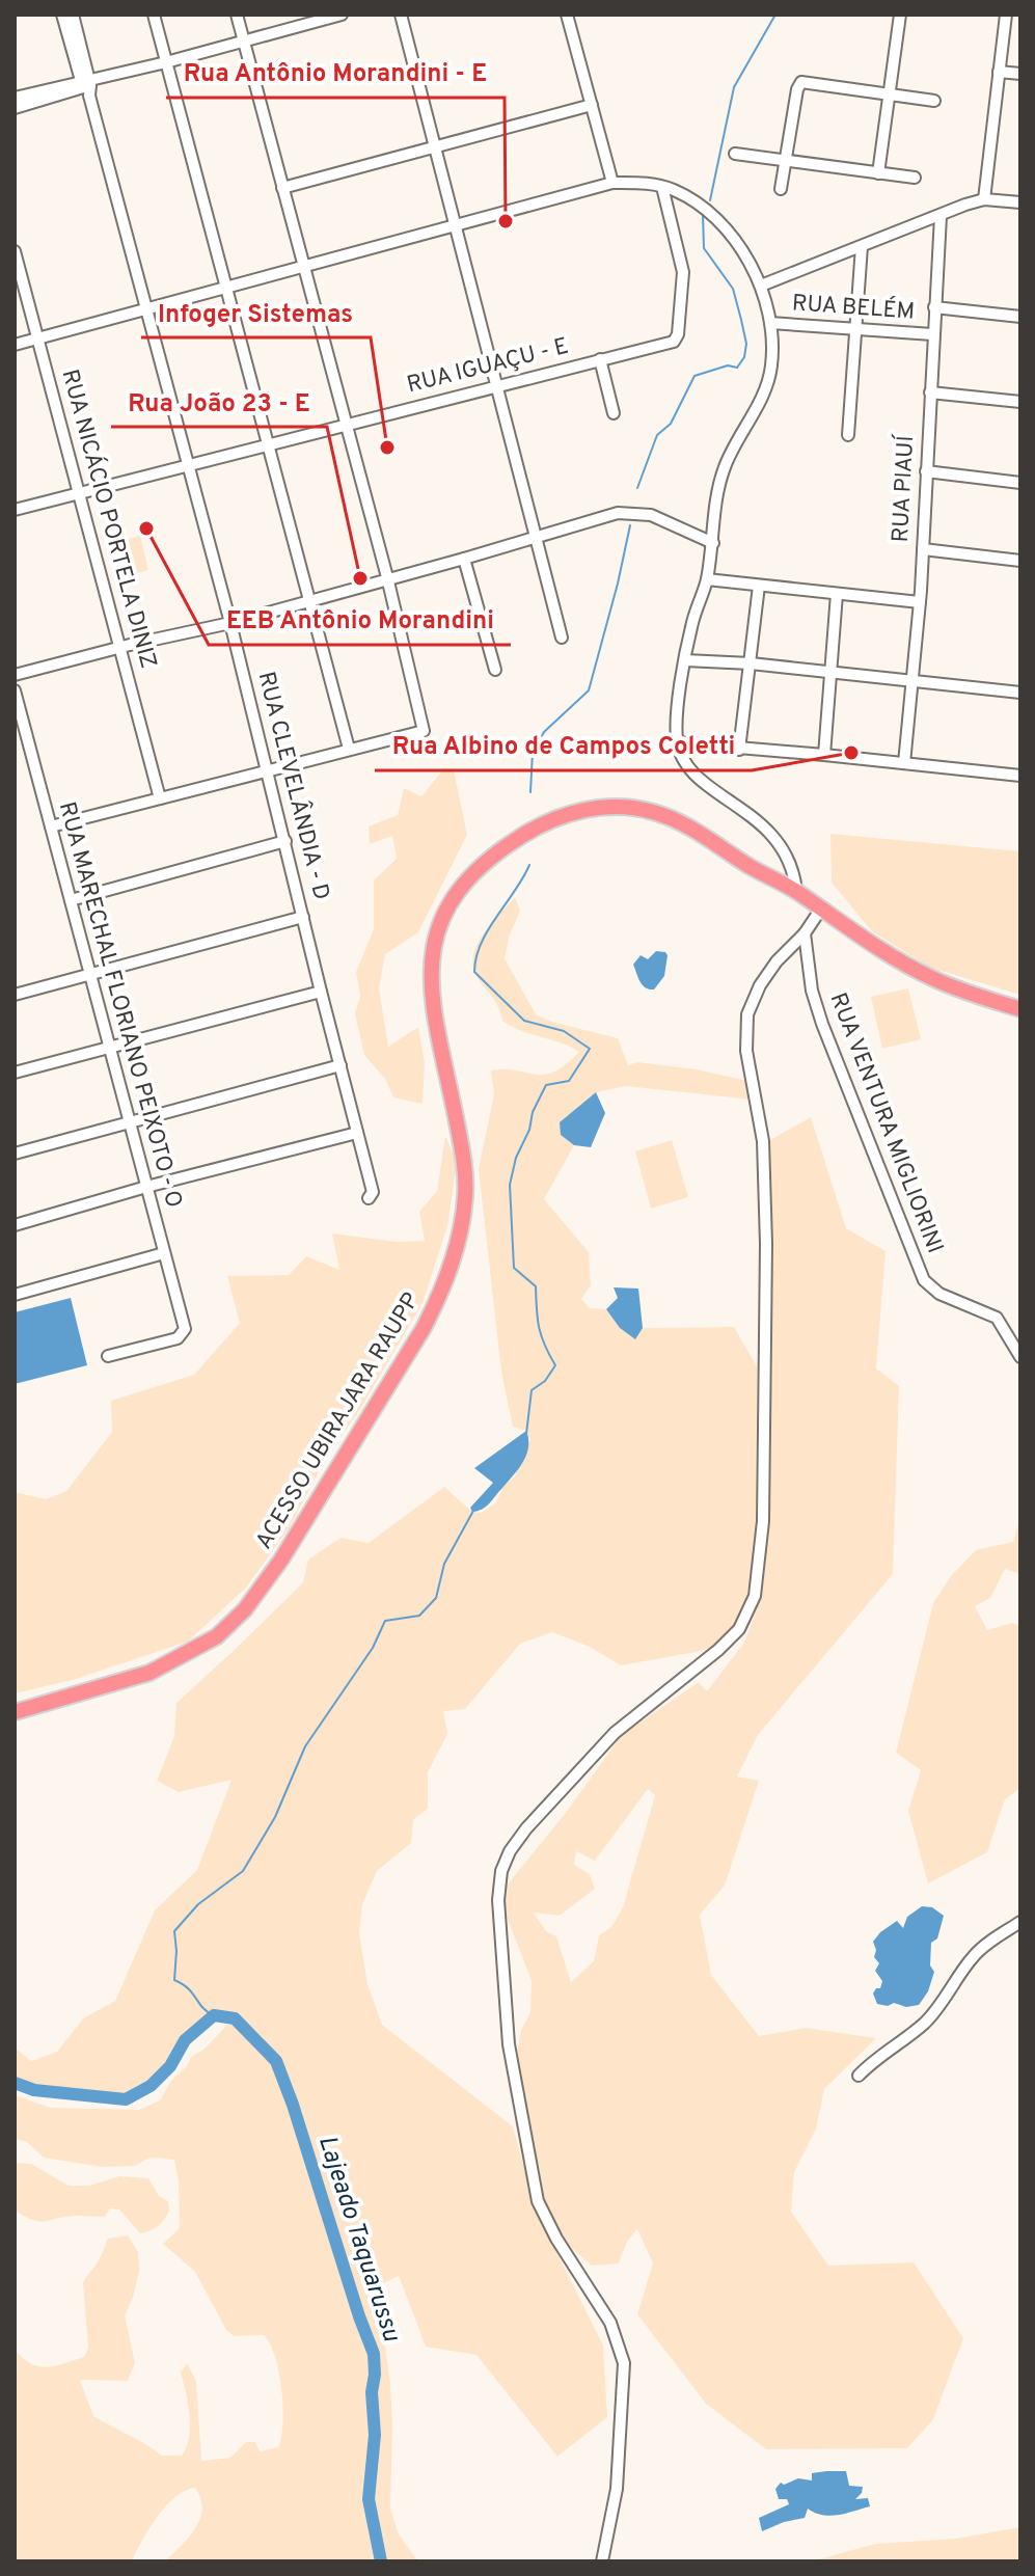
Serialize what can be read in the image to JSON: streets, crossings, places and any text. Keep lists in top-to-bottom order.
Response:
{
  "streets": {
    "highway": ["ACESSO UBIRAJARA RAUPP"],
    "street": [
      "RUA BELÉM",
      "RUA IGUAÇU - E",
      "RUA PIAUÍ",
      "RUA NICÁCIO PORTELA DINIZ",
      "RUA CLEVELÂNDIA - D",
      "RUA MARECHAL FLORIANO PEIXOTO - O",
      "RUA VENTURA MIGLIORINI"
    ]
  },
  "crossings": [
    ["RUA BELÉM", "RUA PIAUÍ"],
    ["RUA IGUAÇU - E", "RUA NICÁCIO PORTELA DINIZ"],
    ["RUA IGUAÇU - E", "RUA CLEVELÂNDIA - D"]
  ],
  "water": ["Lajeado Taquarussu"],
  "places": [
    "Rua Antônio Morandini - E",
    "Infoger Sistemas",
    "EEB Antônio Morandini",
    "Rua João 23 - E",
    "Rua Albino de Campos Coletti"
  ]
}
